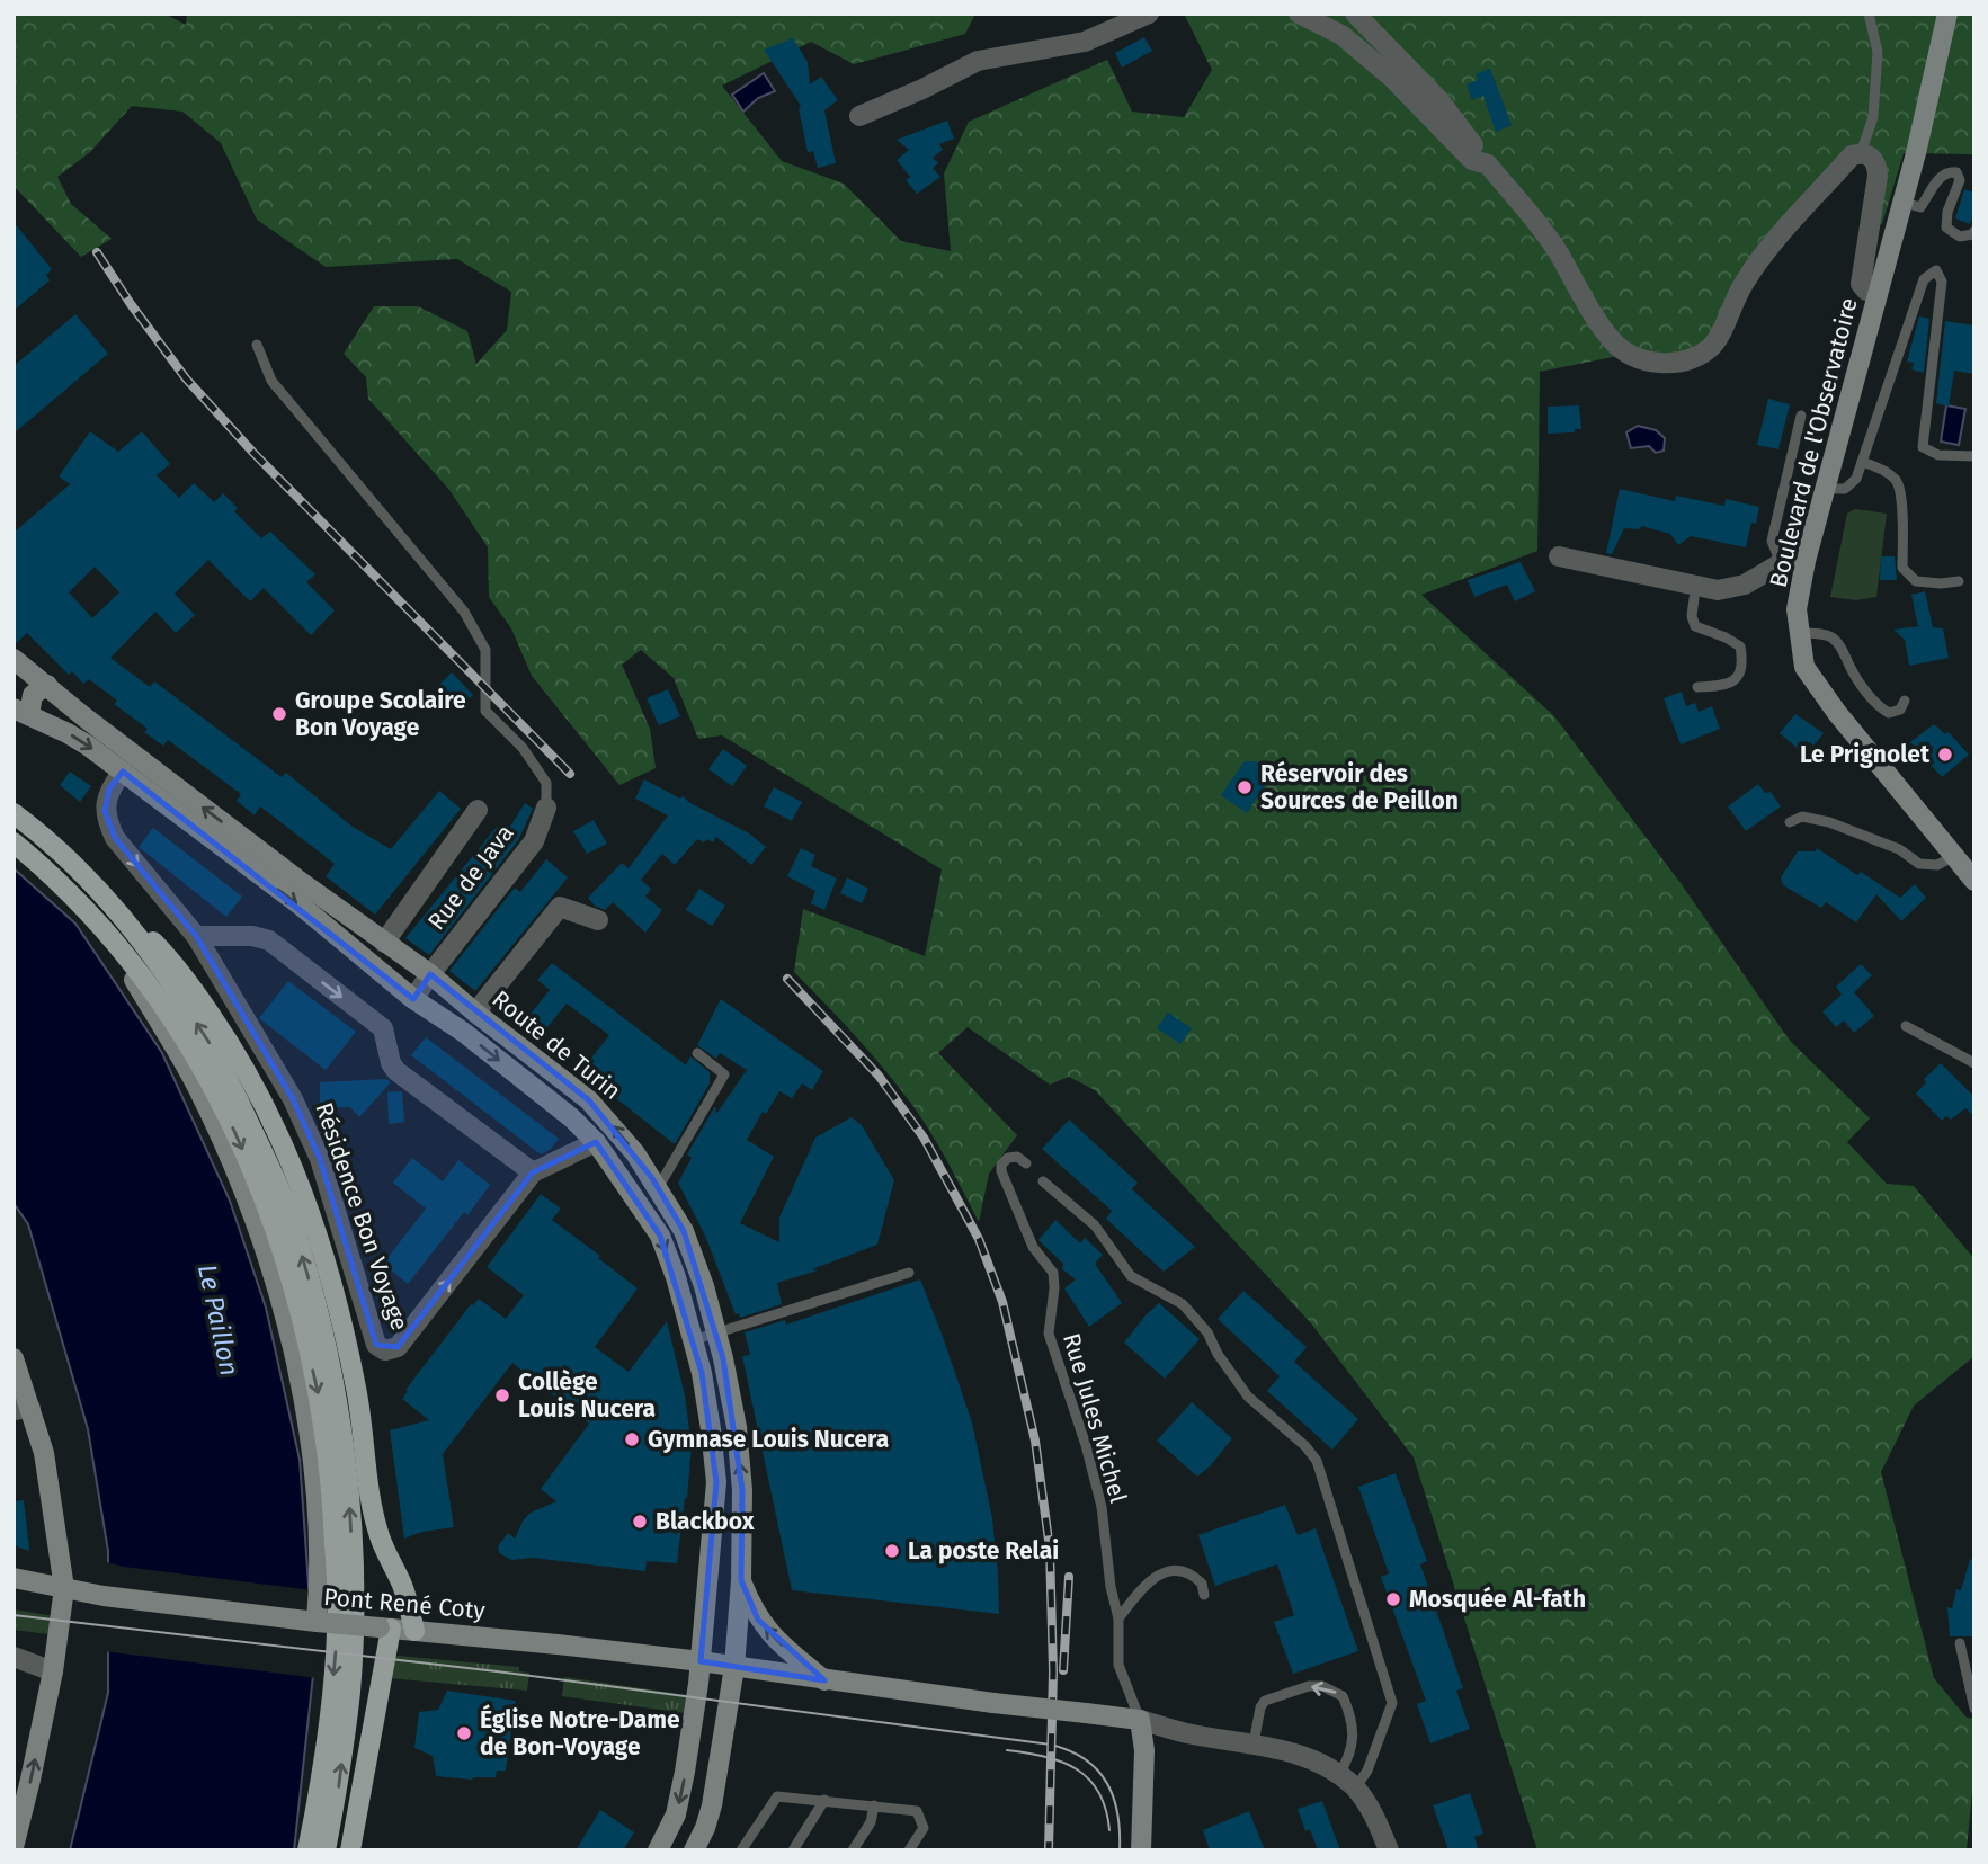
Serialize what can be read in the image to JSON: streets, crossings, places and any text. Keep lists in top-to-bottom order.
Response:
{
  "streets": {
    "main road": ["Boulevard de l'Observatoire", "Route de Turin", "Pont René Coty"],
    "street": ["Rue de Java", "Résidence Bon Voyage"],
    "lane": ["Rue Jules Michel"]
  },
  "crossings": [
    ["Rue de Java", "Route de Turin"],
    ["Route de Turin", "Résidence Bon Voyage"],
    ["Route de Turin", "Pont René Coty"],
    ["Rue Jules Michel", "Pont René Coty"]
  ],
  "water": ["Le Paillon"],
  "places": [
    "Groupe Scolaire Bon Voyage",
    "Le Prignolet",
    "Réservoir des Sources de Peillon",
    "Collège Louis Nucera",
    "Gymnase Louis Nucera",
    "Blackbox",
    "La poste Relai",
    "Mosquée Al-fath",
    "Église Notre-Dame de Bon-Voyage"
  ]
}
